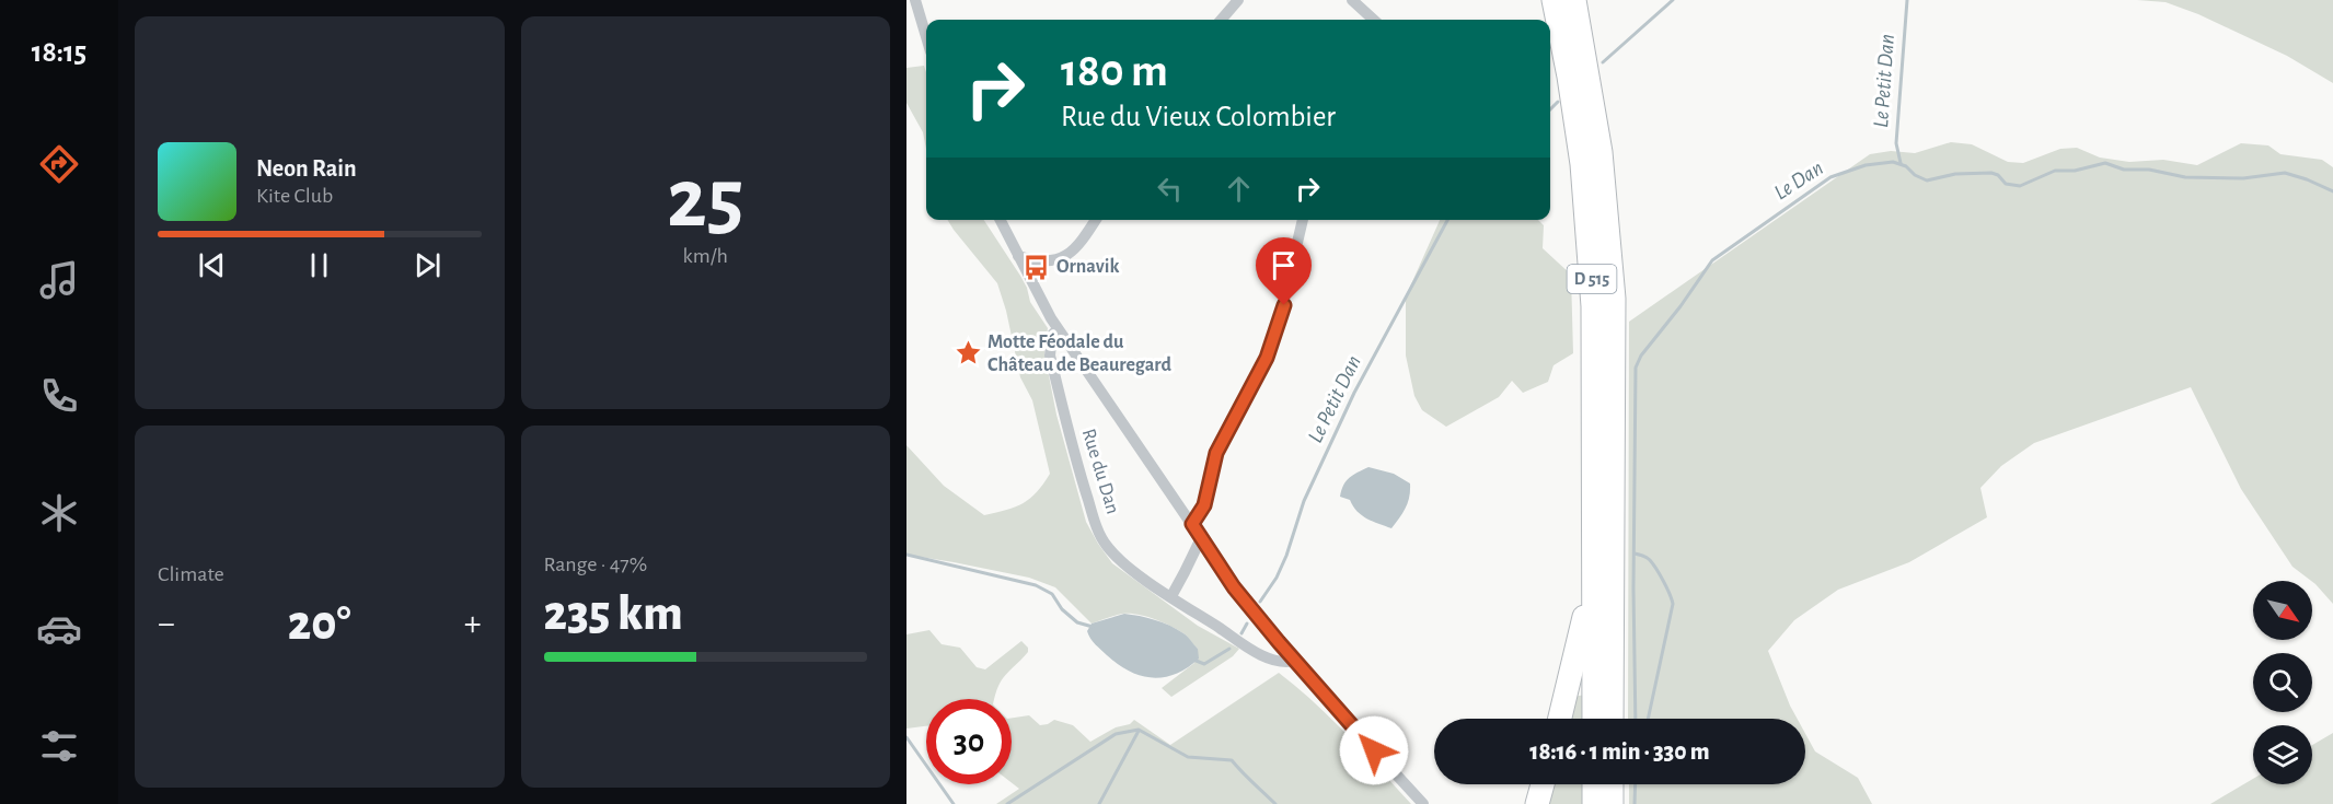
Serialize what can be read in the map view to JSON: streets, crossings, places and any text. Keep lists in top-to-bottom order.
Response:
{
  "streets": {
    "highway": ["D 515"],
    "street": ["Rue du Dan"]
  },
  "water": ["Le Petit Dan", "Le Dan"],
  "places": {
    "bus stop": ["Ornavik"],
    "place": ["Motte Féodale du Château de Beauregard"]
  },
  "north": "bottom right",
  "page": {
    "tabs": "18:15",
    "tile": [
      ["25", "km/h"],
      "Climate",
      ["Range · 47%", "235 km"]
    ],
    "turn": ["180 m", "Rue du Vieux Colombier"],
    "song": ["Neon Rain", "Kite Club"],
    "heat": ["−", "20°", "+"],
    "limit": "30",
    "trip": "18:16 · 1 min · 330 m"
  }
}
